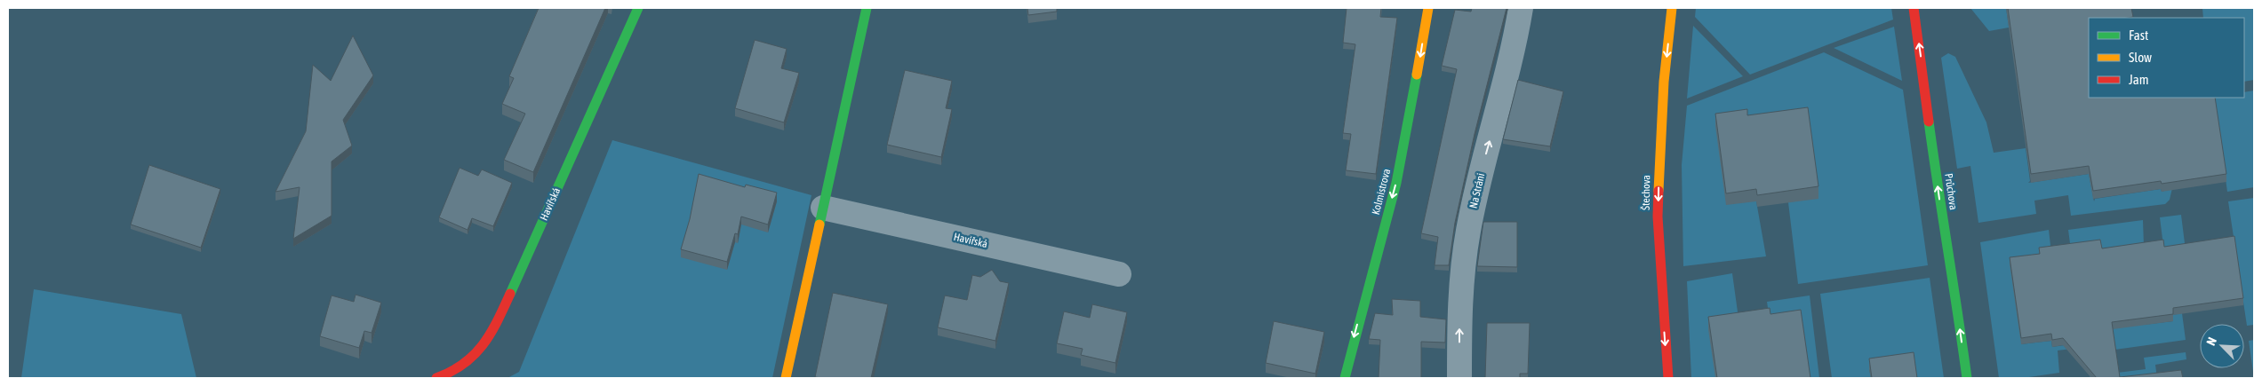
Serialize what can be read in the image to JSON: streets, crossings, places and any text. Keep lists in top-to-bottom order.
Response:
{
  "streets": {
    "street": [
      "Na Stráni",
      "Kolmistrova",
      "Průchova",
      "Štechova",
      "Havířská"
    ]
  },
  "one_way": [
    "Na Stráni",
    "Kolmistrova",
    "Průchova",
    "Štechova"
  ],
  "legend": ["Fast", "Slow", "Jam"],
  "north": "top left"
}
